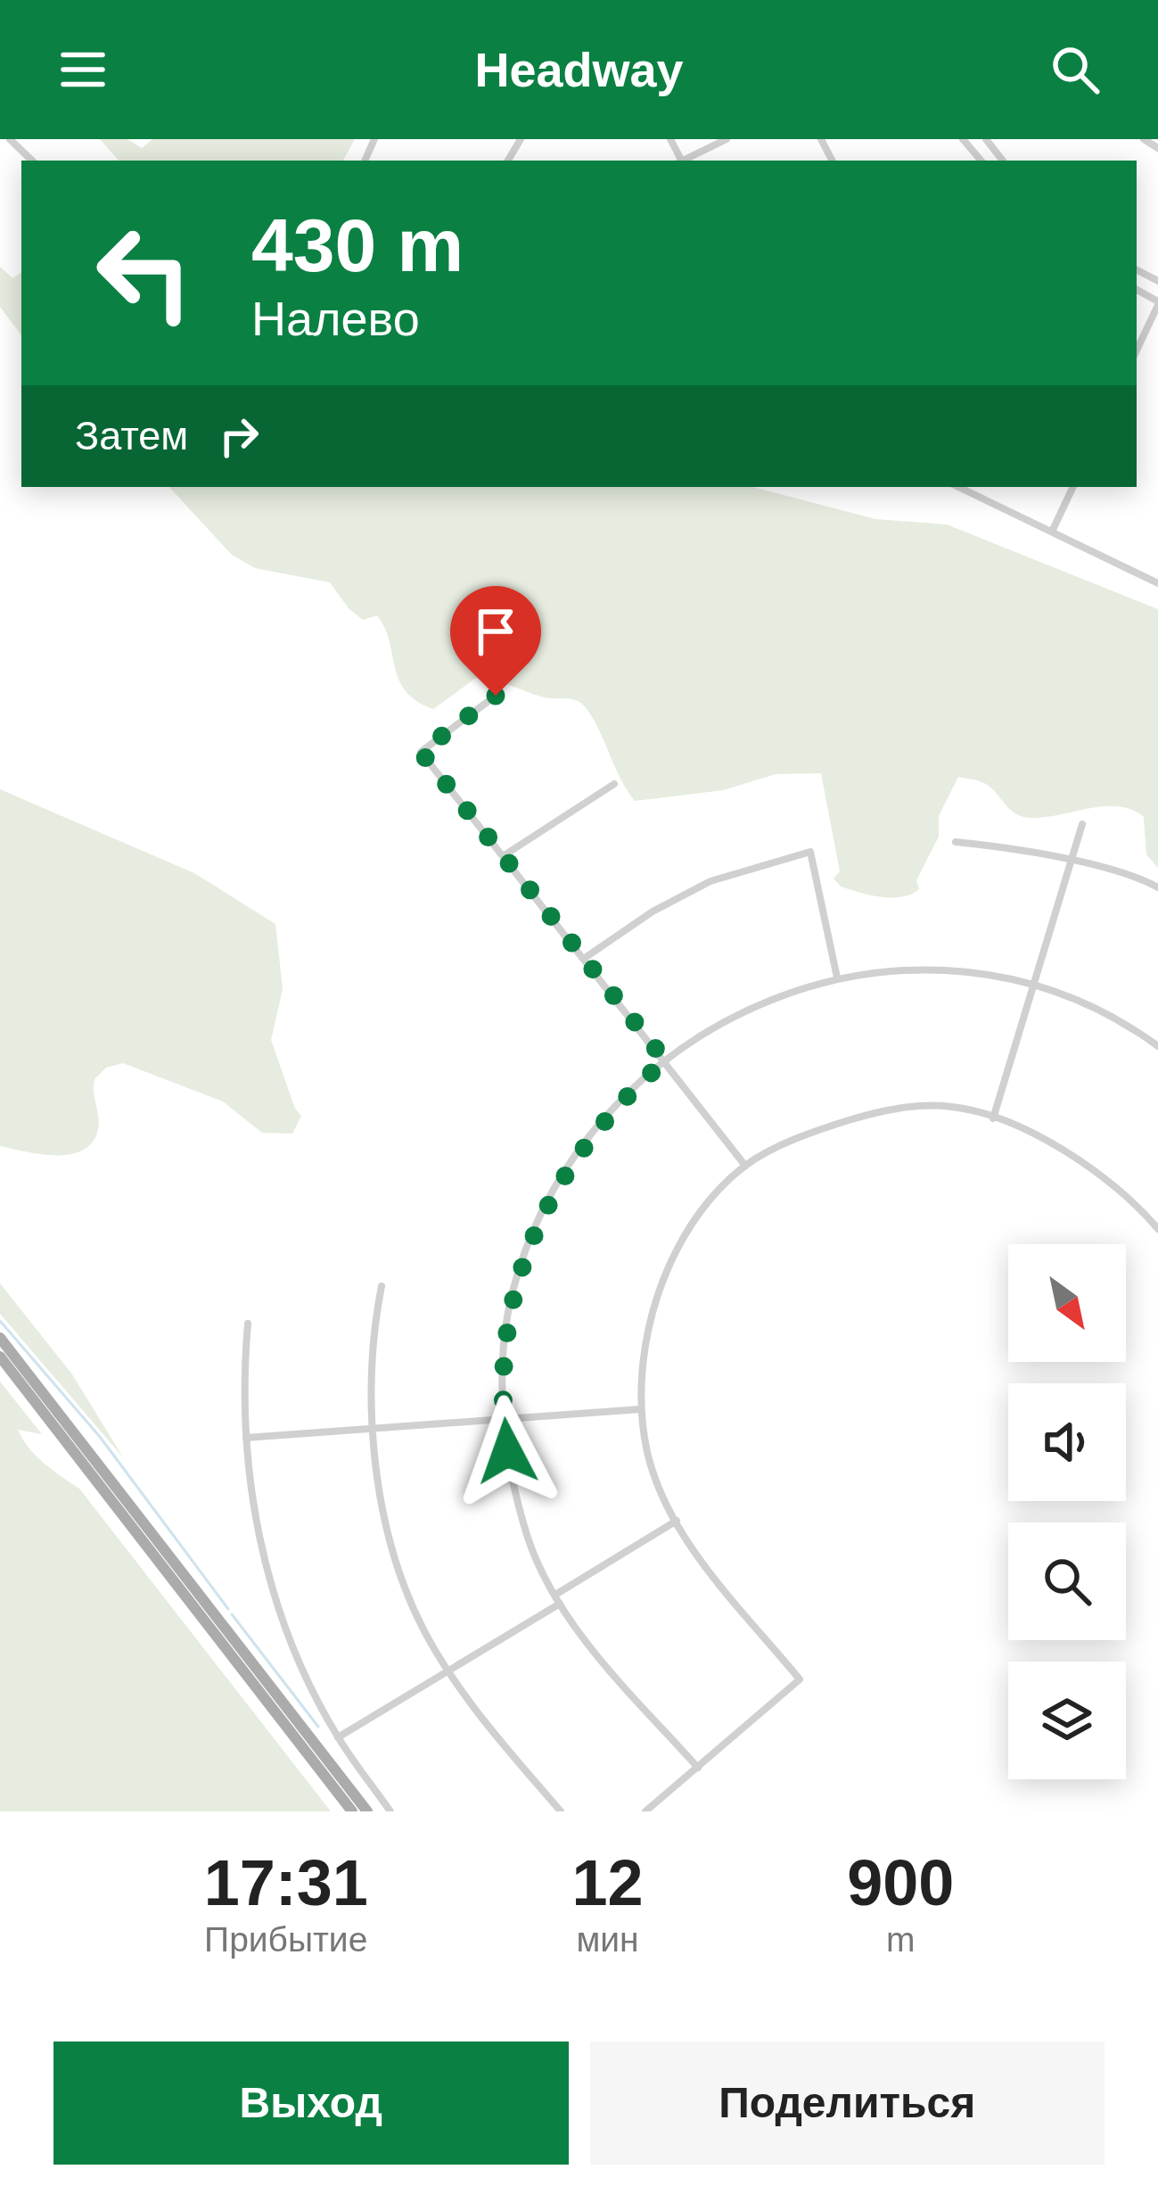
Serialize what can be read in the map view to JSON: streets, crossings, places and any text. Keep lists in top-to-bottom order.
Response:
{
  "north": "bottom right",
  "page": {
    "header": "Headway",
    "turn": ["430 m", "Налево"],
    "then": "Затем",
    "eta": [
      "17:31",
      "Прибытие",
      "12",
      "мин",
      "900",
      "m"
    ],
    "buttons": ["Выход", "Поделиться"]
  }
}
